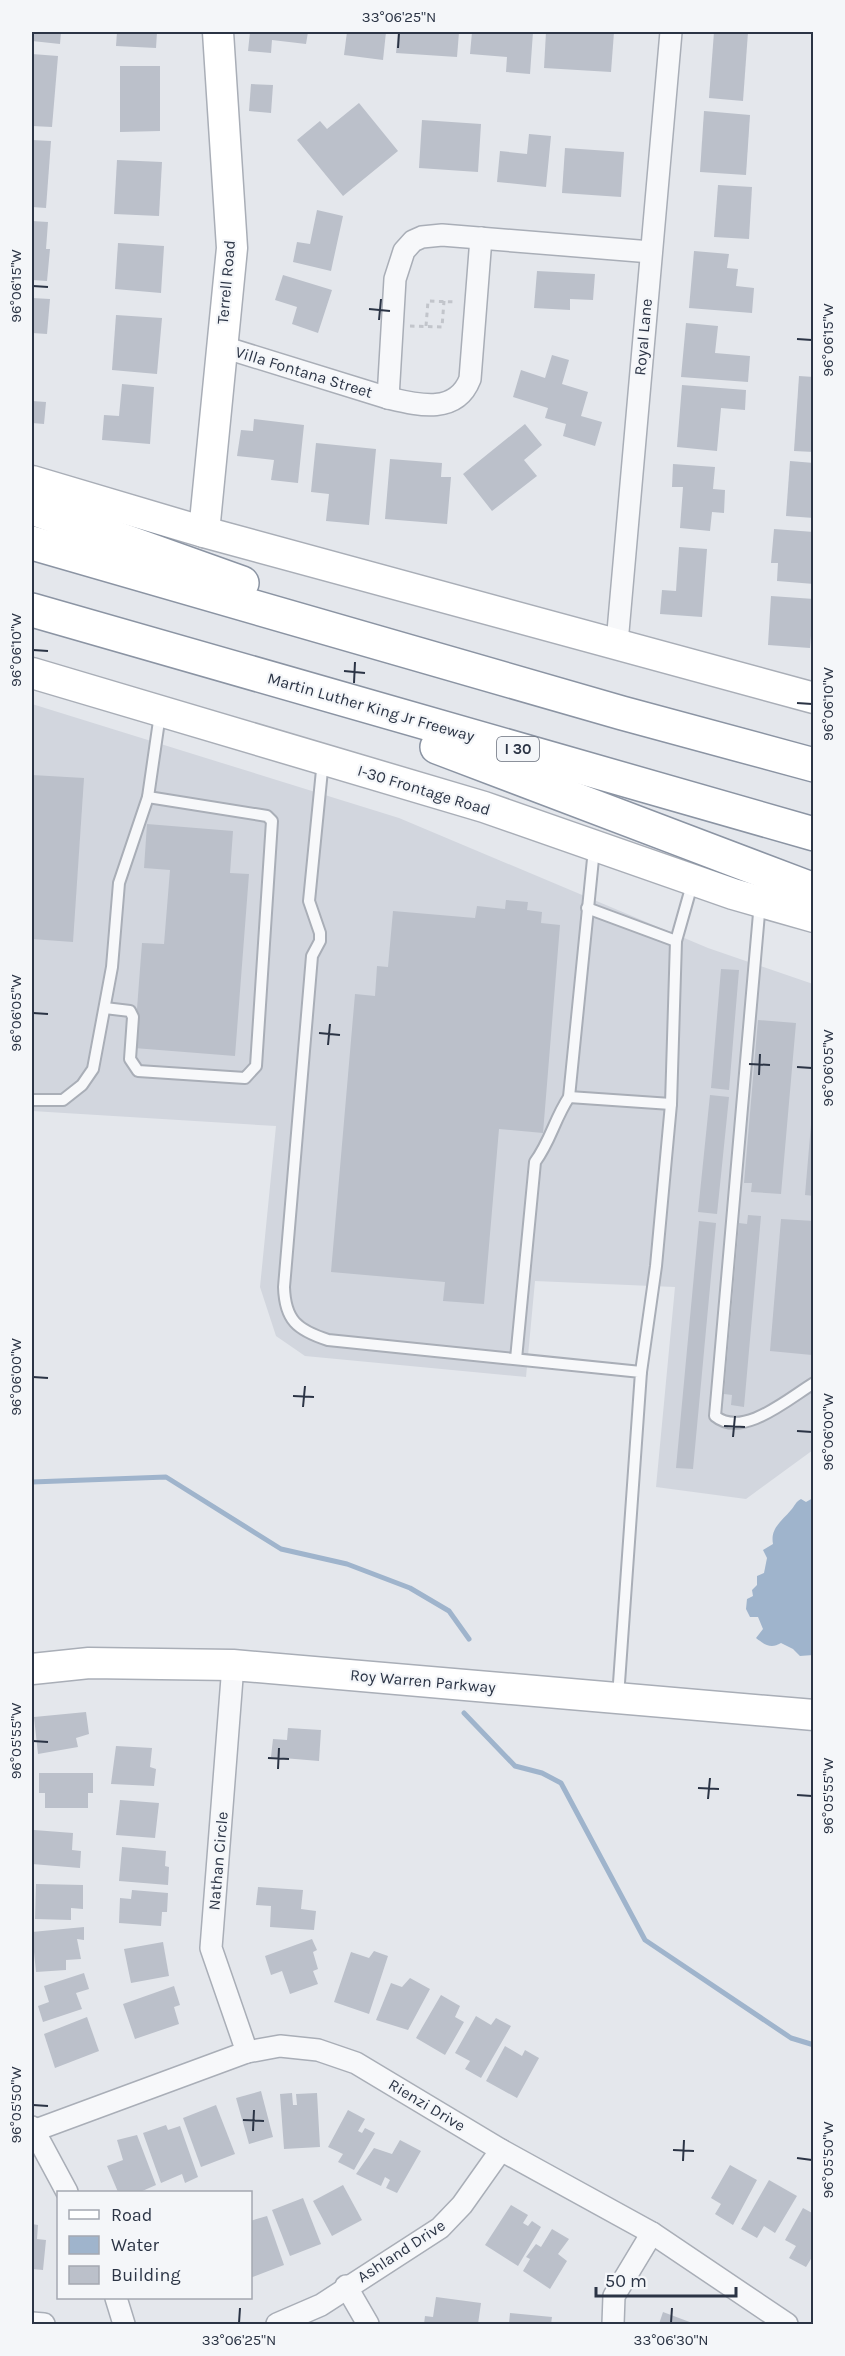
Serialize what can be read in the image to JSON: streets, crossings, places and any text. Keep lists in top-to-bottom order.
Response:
{
  "streets": {
    "highway": ["Martin Luther King Jr Freeway", "I 30"],
    "main road": ["Terrell Road", "I-30 Frontage Road", "Roy Warren Parkway"],
    "street": [
      "Royal Lane",
      "Villa Fontana Street",
      "Nathan Circle",
      "Rienzi Drive",
      "Ashland Drive"
    ]
  },
  "crossings": [
    ["Terrell Road", "Villa Fontana Street"],
    ["Royal Lane", "Villa Fontana Street"],
    ["Roy Warren Parkway", "Nathan Circle"],
    ["Nathan Circle", "Rienzi Drive"],
    ["Rienzi Drive", "Ashland Drive"]
  ],
  "legend": ["Road", "Water", "Building"],
  "scale_bar": "50 m",
  "coordinates": [
    "33°06'25\"N",
    "96°06'15\"W",
    "96°06'10\"W",
    "96°06'05\"W",
    "96°06'00\"W",
    "96°05'55\"W",
    "96°05'50\"W",
    "33°06'30\"N"
  ]
}
